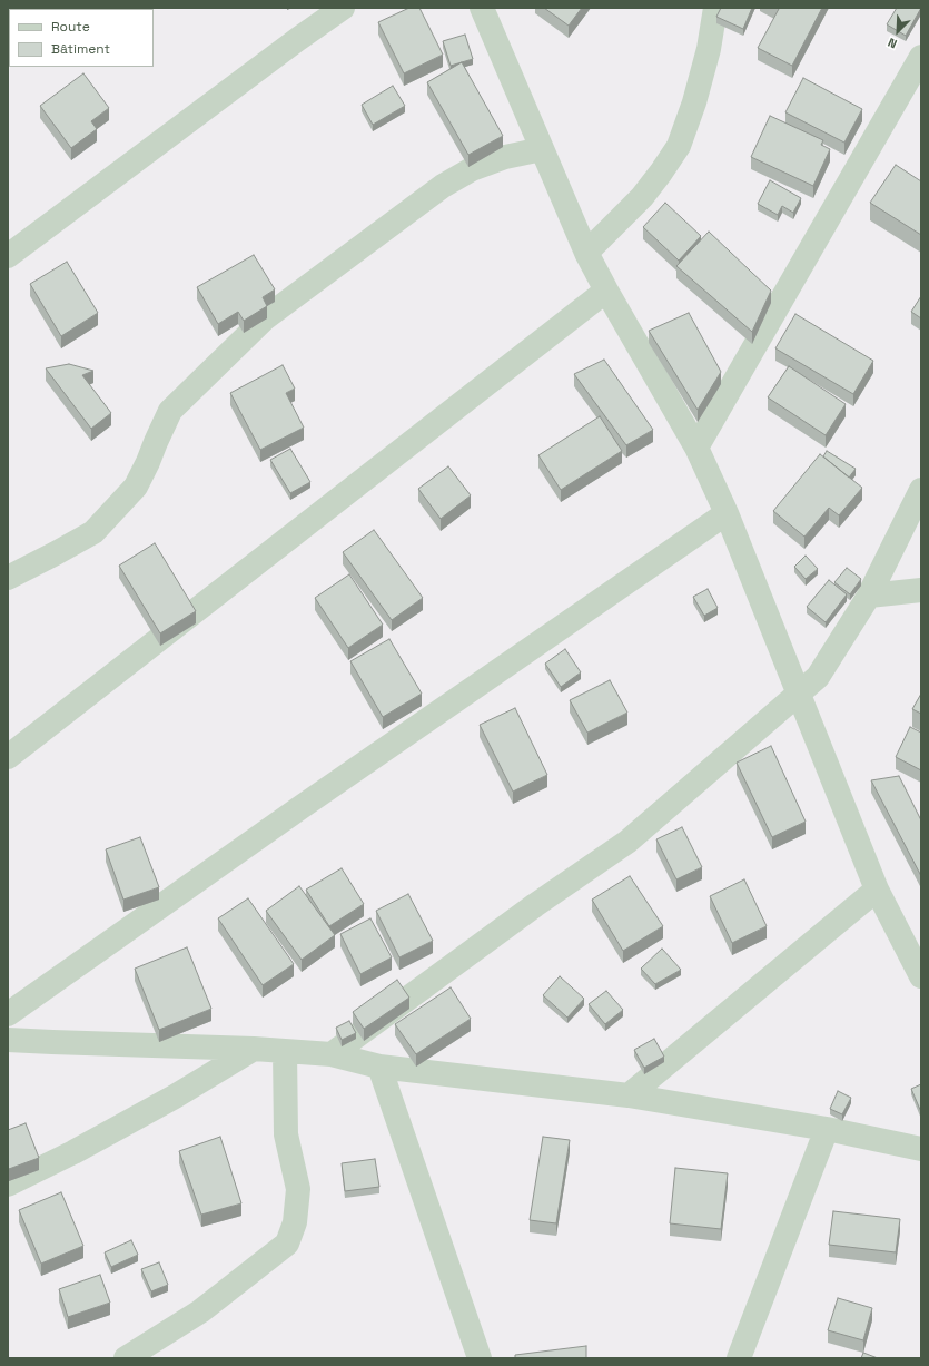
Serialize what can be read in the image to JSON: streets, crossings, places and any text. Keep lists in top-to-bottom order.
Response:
{
  "legend": ["Route", "Bâtiment"],
  "north": "bottom left"
}
